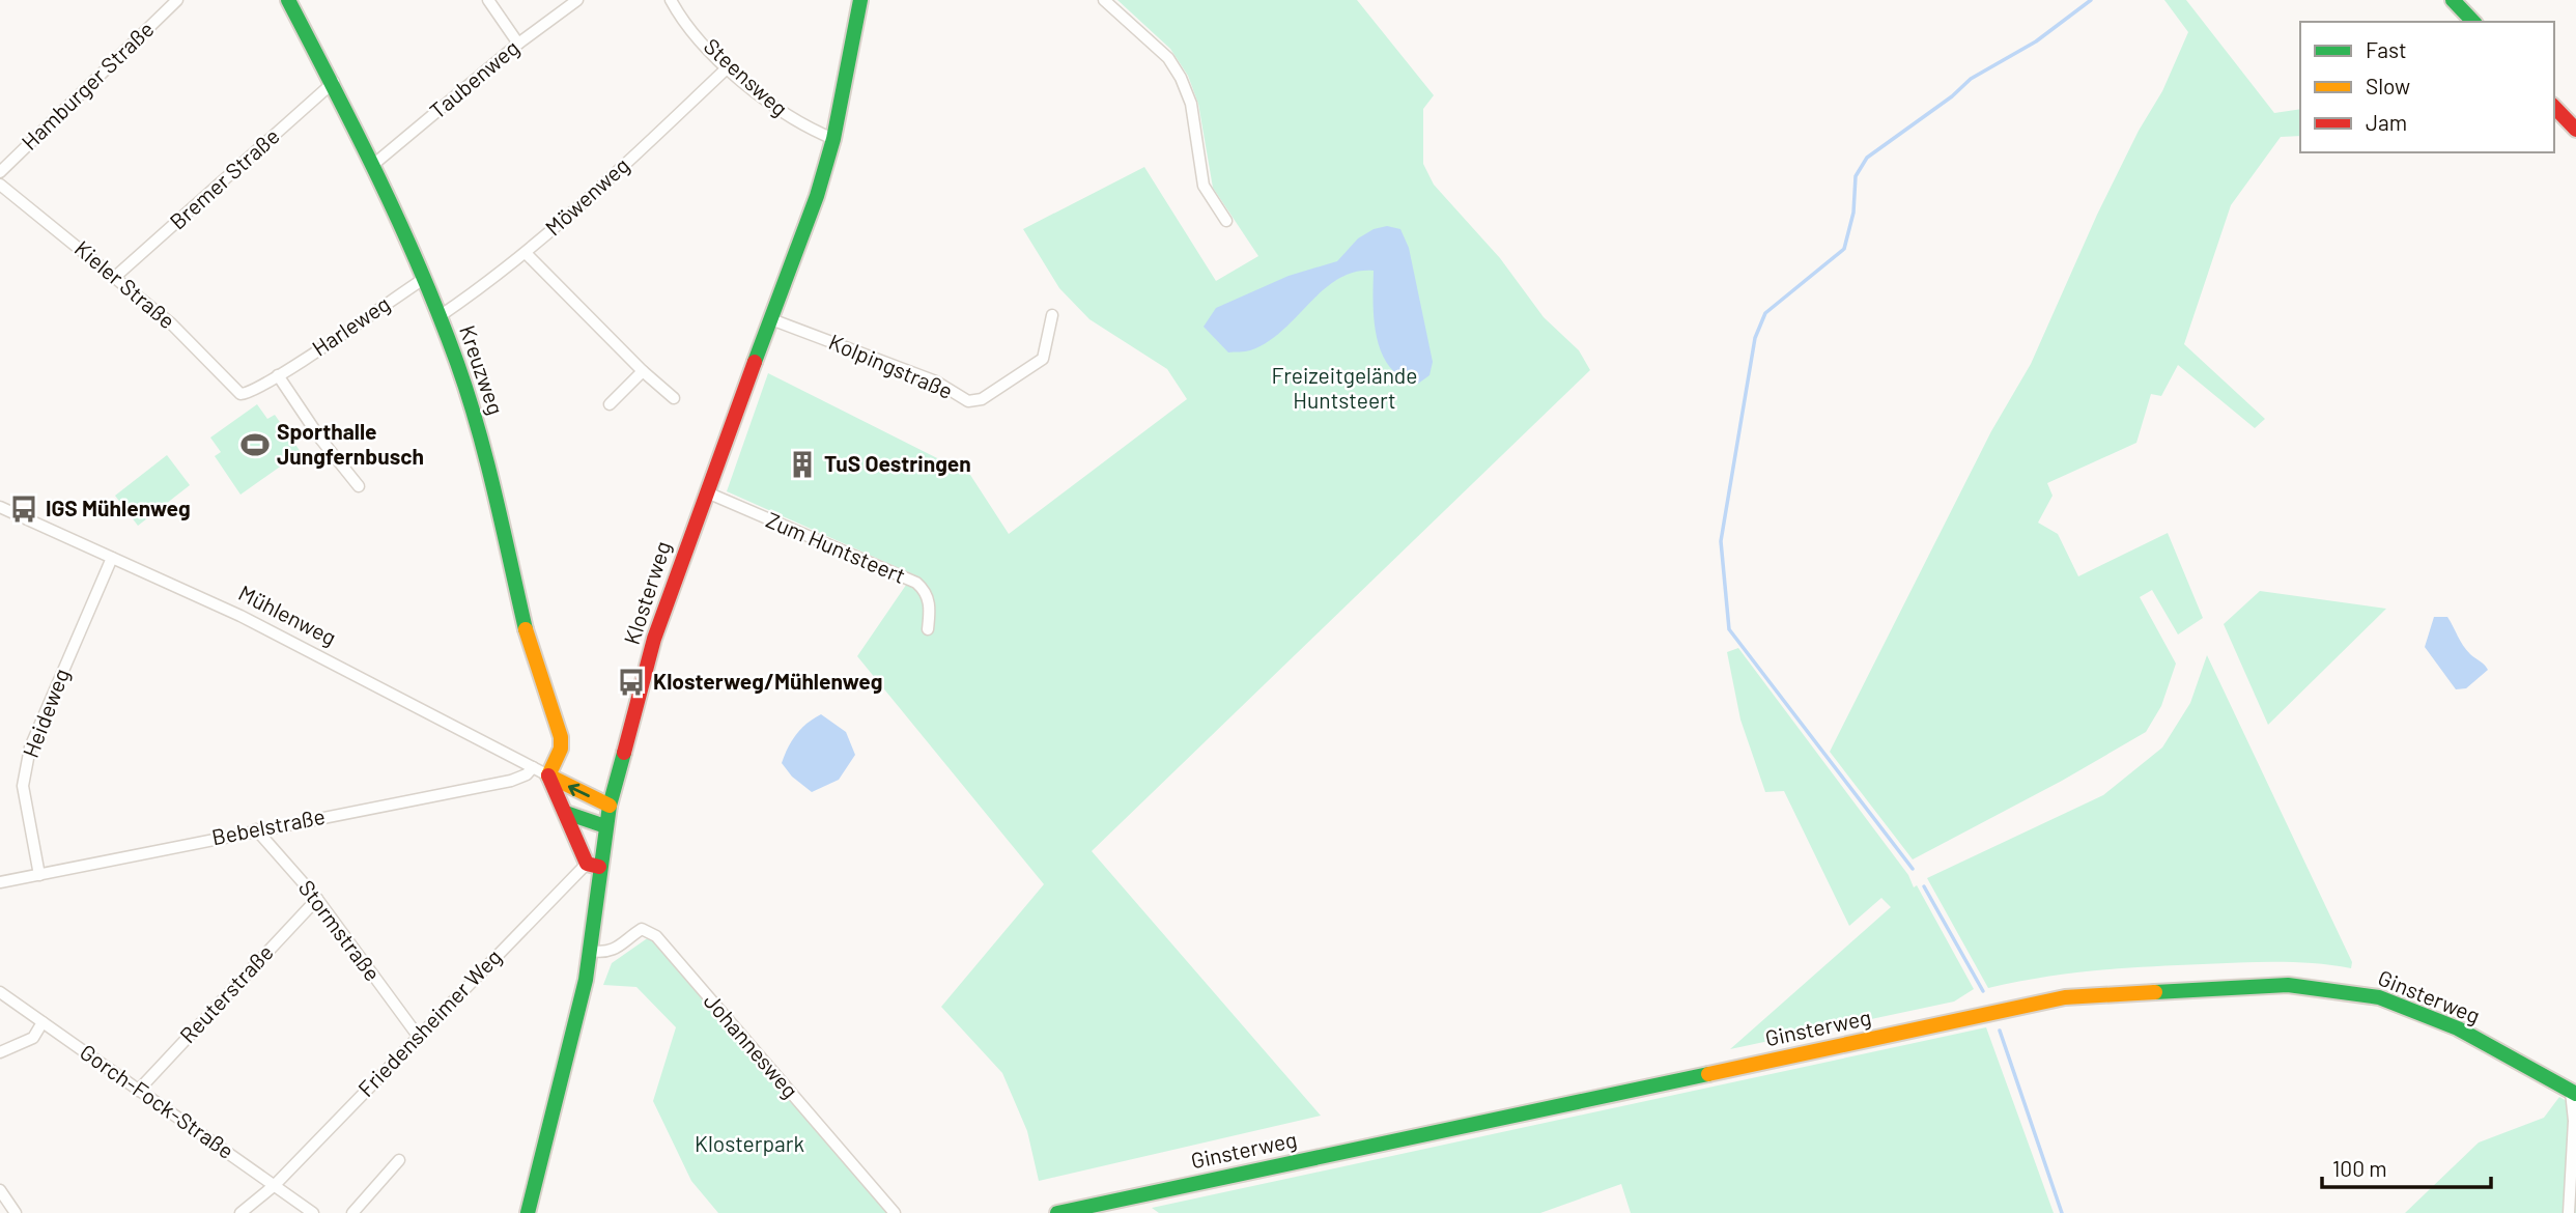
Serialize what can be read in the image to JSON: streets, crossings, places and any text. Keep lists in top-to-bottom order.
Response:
{
  "streets": {
    "street": [
      "Steensweg",
      "Taubenweg",
      "Hamburger Straße",
      "Bremer Straße",
      "Möwenweg",
      "Kieler Straße",
      "Harleweg",
      "Kolpingstraße",
      "Kreuzweg",
      "Zum Huntsteert",
      "Klosterweg",
      "Mühlenweg",
      "Heideweg",
      "Bebelstraße",
      "Stormstraße",
      "Reuterstraße",
      "Ginsterweg",
      "Friedensheimer Weg",
      "Johannesweg",
      "Gorch-Fock-Straße"
    ]
  },
  "crossings": [
    ["Steensweg", "Möwenweg"],
    ["Steensweg", "Klosterweg"],
    ["Taubenweg", "Kreuzweg"],
    ["Bremer Straße", "Kieler Straße"],
    ["Bremer Straße", "Kreuzweg"],
    ["Möwenweg", "Kreuzweg"],
    ["Kieler Straße", "Harleweg"],
    ["Harleweg", "Kreuzweg"],
    ["Kolpingstraße", "Klosterweg"],
    ["Kreuzweg", "Mühlenweg"],
    ["Zum Huntsteert", "Klosterweg"],
    ["Klosterweg", "Mühlenweg"],
    ["Klosterweg", "Friedensheimer Weg"],
    ["Klosterweg", "Johannesweg"],
    ["Mühlenweg", "Heideweg"],
    ["Mühlenweg", "Bebelstraße"],
    ["Heideweg", "Bebelstraße"],
    ["Bebelstraße", "Stormstraße"],
    ["Stormstraße", "Reuterstraße"],
    ["Stormstraße", "Friedensheimer Weg"],
    ["Reuterstraße", "Gorch-Fock-Straße"],
    ["Friedensheimer Weg", "Gorch-Fock-Straße"]
  ],
  "parks": ["Freizeitgelände Huntsteert", "Klosterpark"],
  "places": {
    "sports": ["Sporthalle Jungfernbusch"],
    "building": ["TuS Oestringen"],
    "bus stop": ["IGS Mühlenweg", "Klosterweg/Mühlenweg"]
  },
  "legend": ["Fast", "Slow", "Jam"],
  "scale_bar": "100 m"
}
